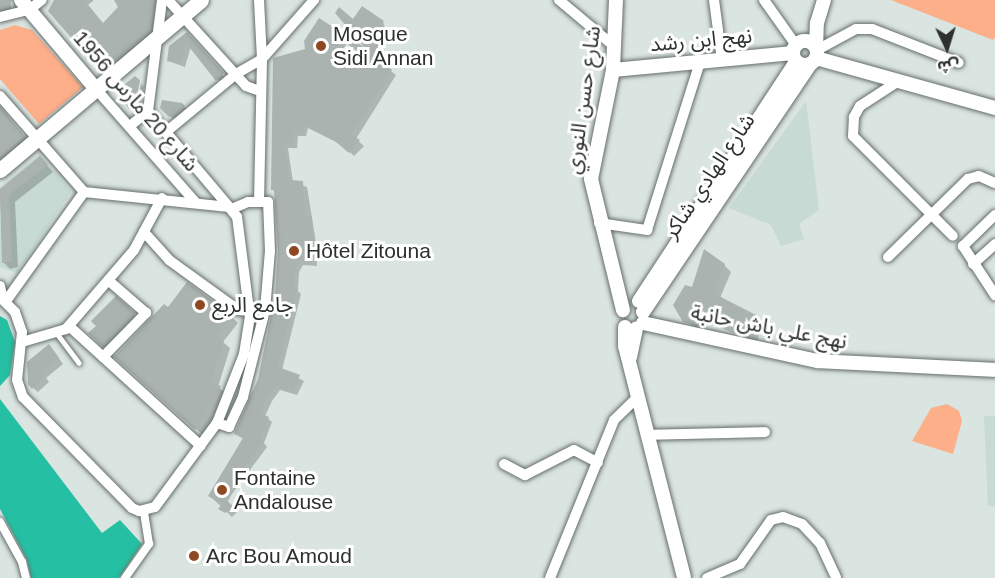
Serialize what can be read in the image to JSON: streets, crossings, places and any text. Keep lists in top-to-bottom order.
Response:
{
  "streets": {
    "street": [
      "نهج ابن رشد",
      "شارع حسن النوري",
      "شارع 20 مارس 1956",
      "شارع الهادي شاكر",
      "نهج علي باش حانبة"
    ]
  },
  "crossings": [
    ["نهج ابن رشد", "شارع حسن النوري"],
    ["نهج ابن رشد", "شارع الهادي شاكر"],
    ["شارع حسن النوري", "شارع الهادي شاكر"],
    ["شارع حسن النوري", "نهج علي باش حانبة"],
    ["شارع الهادي شاكر", "نهج علي باش حانبة"]
  ],
  "places": [
    "Mosque Sidi Annan",
    "Hôtel Zitouna",
    "جامع الربع",
    "Fontaine Andalouse",
    "Arc Bou Amoud"
  ],
  "north": "bottom"
}
